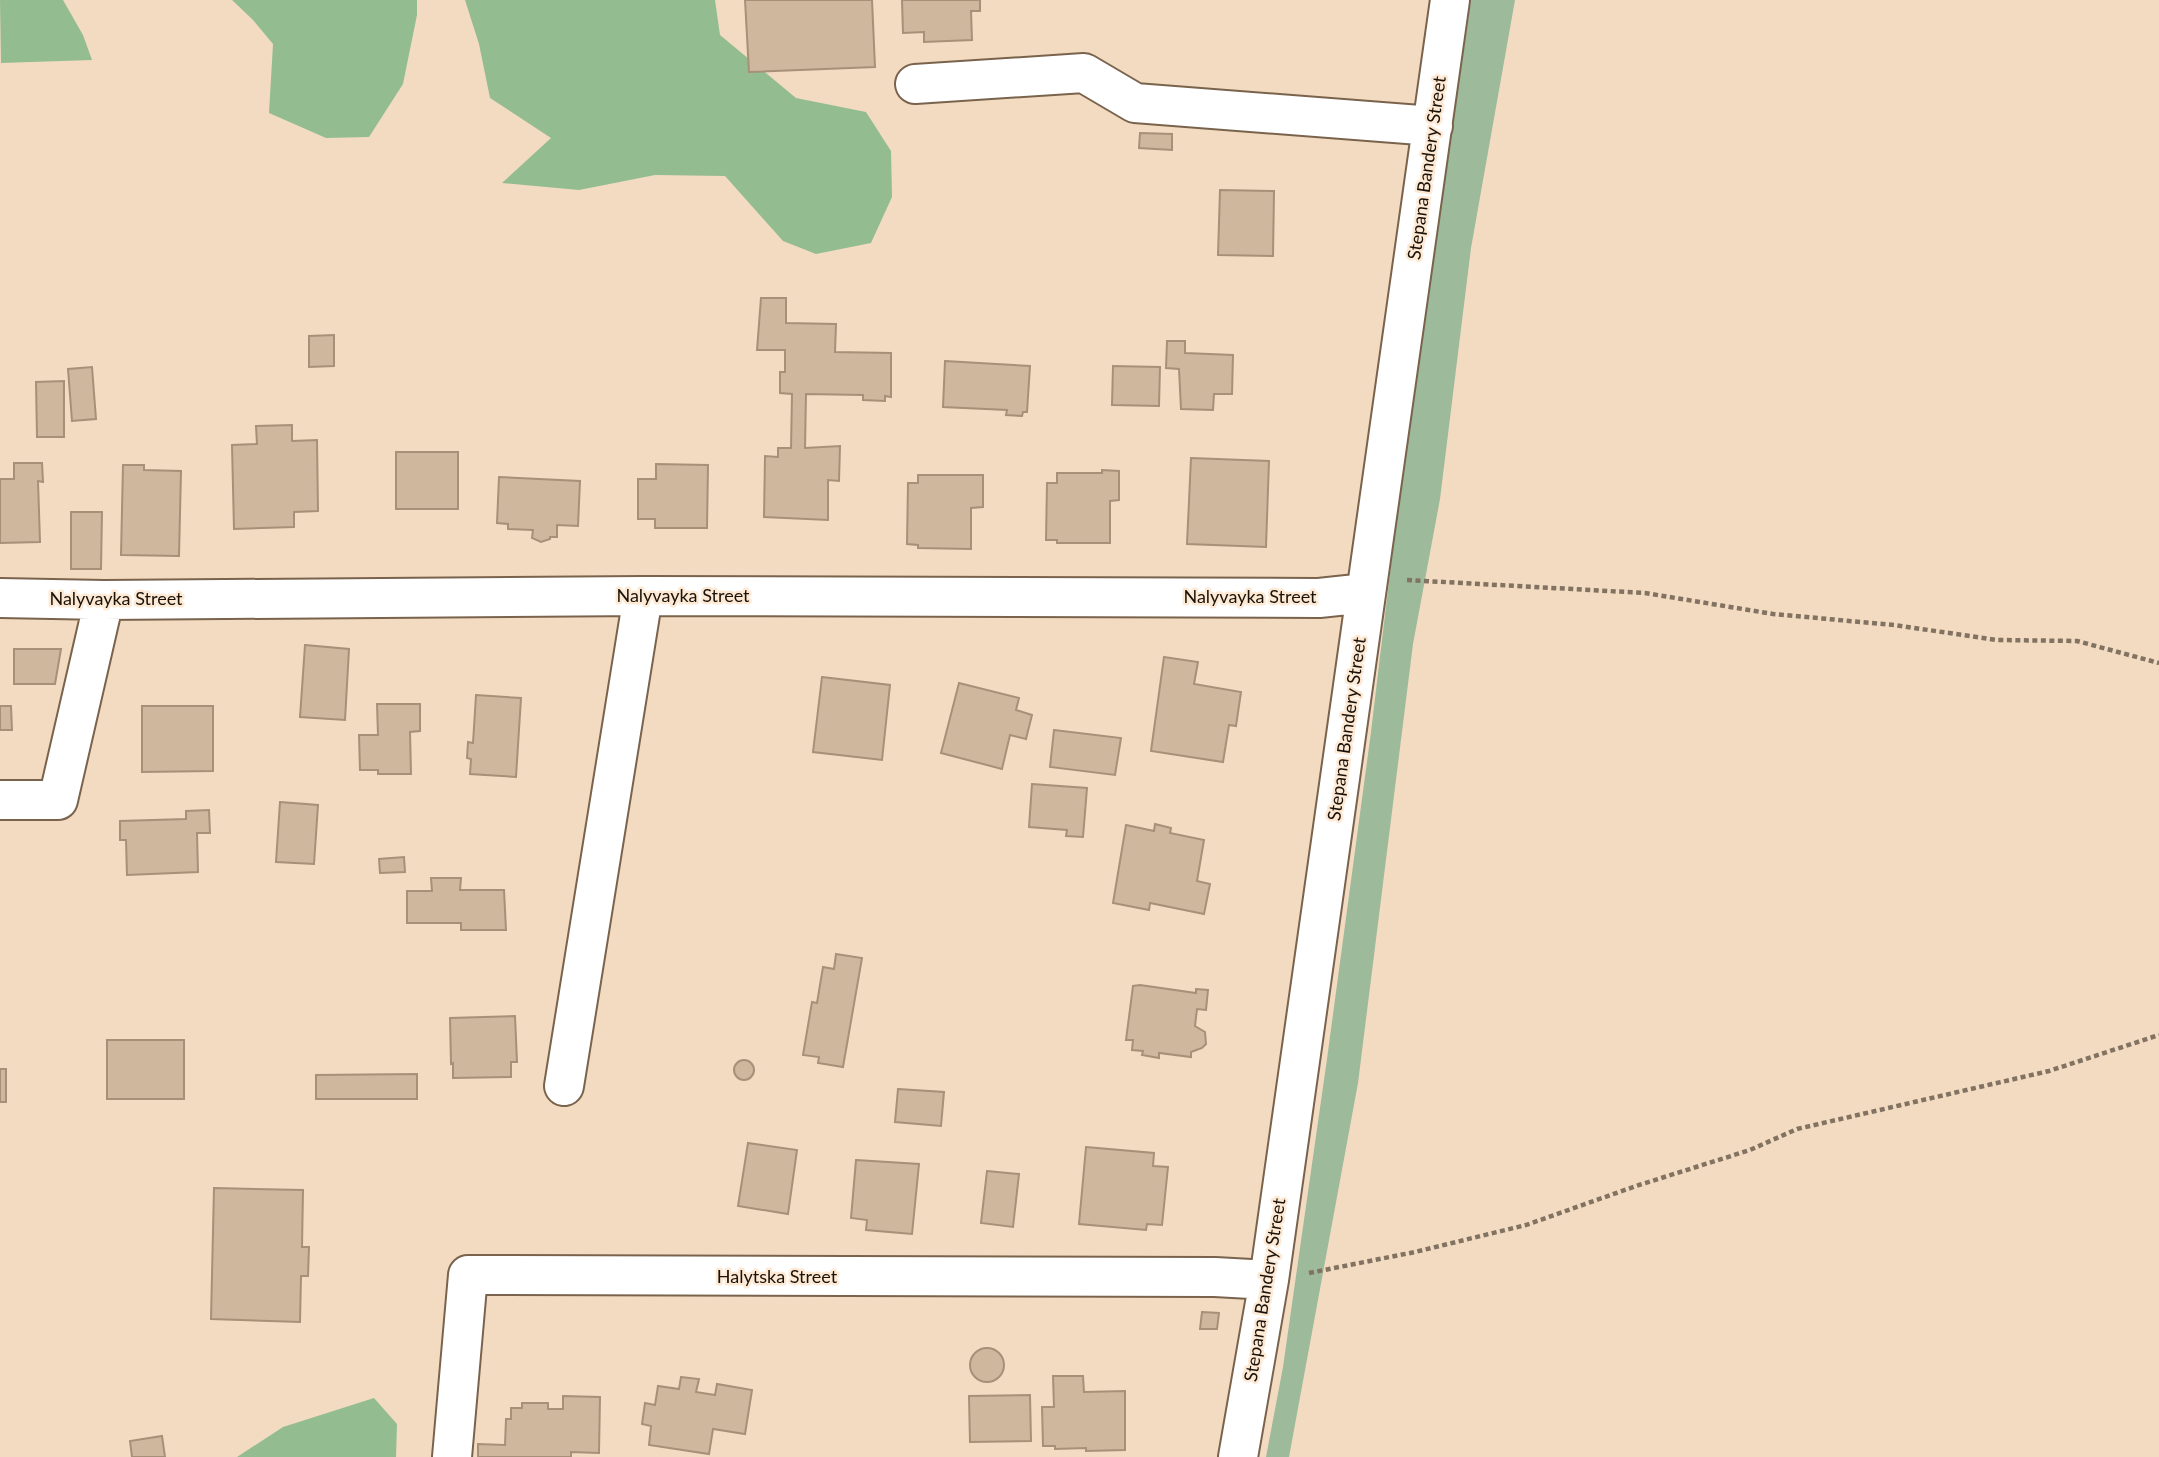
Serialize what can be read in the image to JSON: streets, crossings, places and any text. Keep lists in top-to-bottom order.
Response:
{
  "streets": {
    "street": ["Stepana Bandery Street", "Nalyvayka Street", "Halytska Street"]
  },
  "crossings": [
    ["Stepana Bandery Street", "Nalyvayka Street"],
    ["Stepana Bandery Street", "Halytska Street"]
  ]
}
